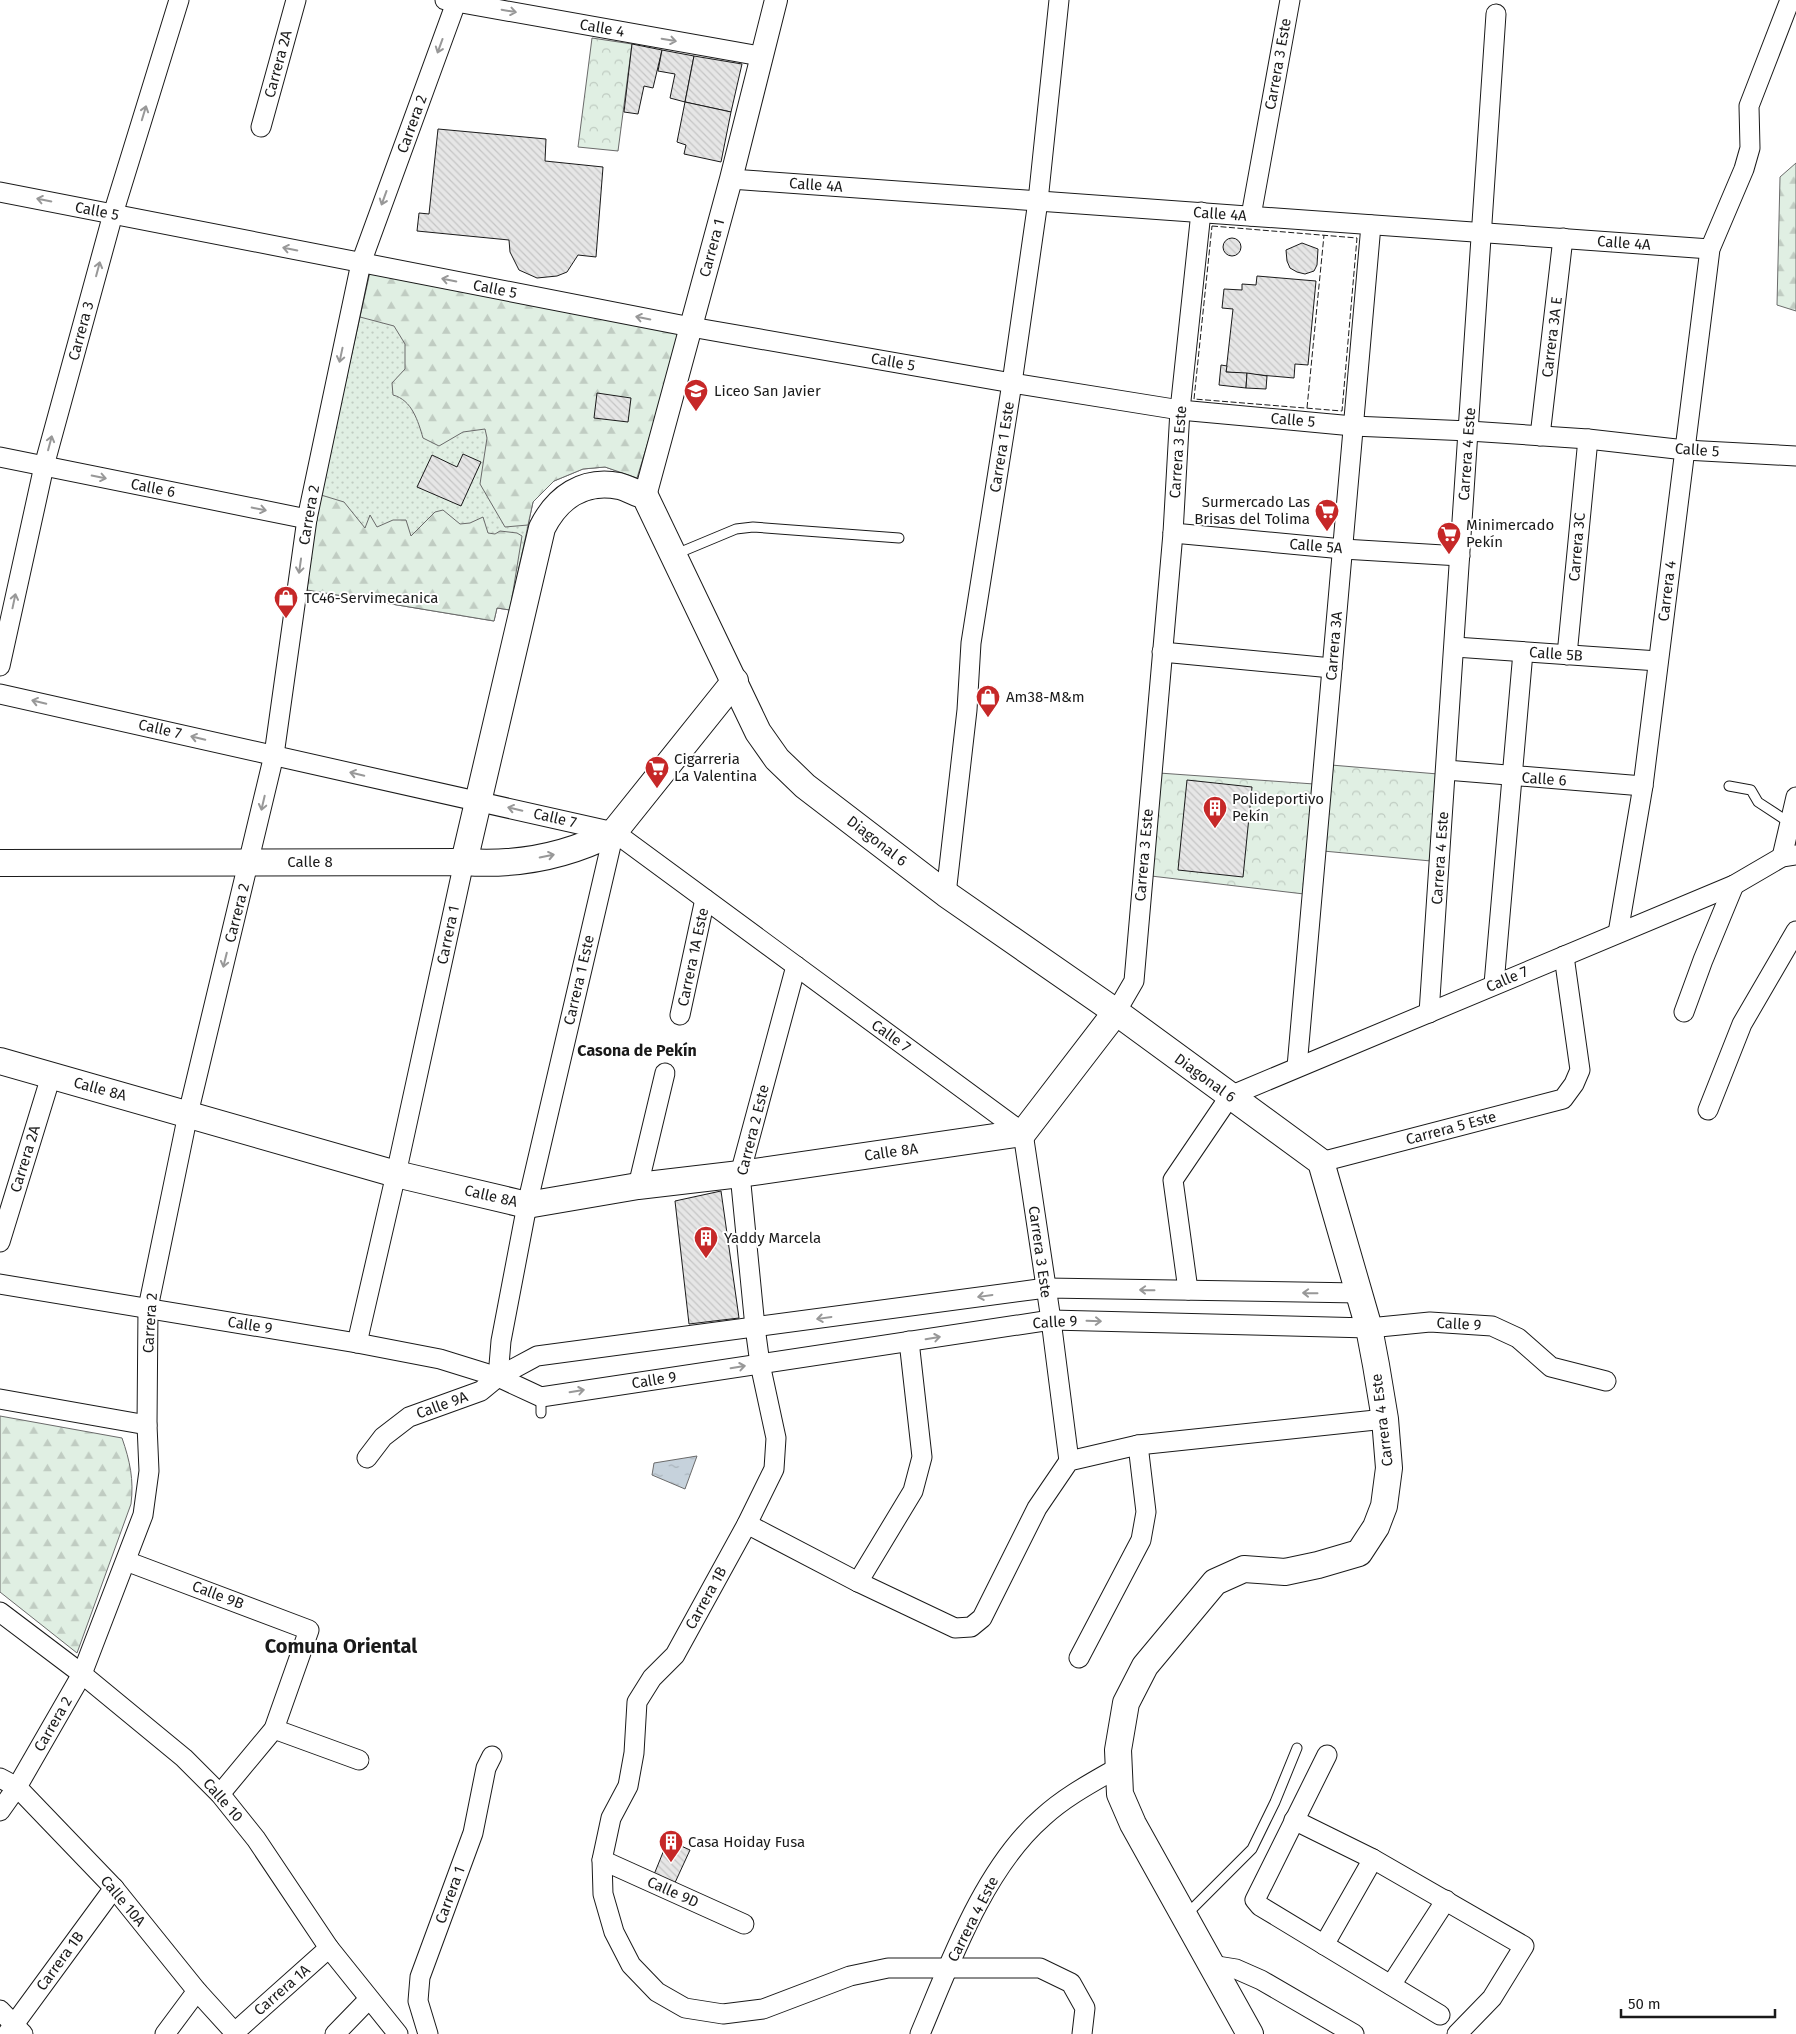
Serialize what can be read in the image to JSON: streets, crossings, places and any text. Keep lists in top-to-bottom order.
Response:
{
  "streets": {
    "main road": [
      "Carrera 3 Este",
      "Carrera 1",
      "Carrera 1 Este",
      "Carrera 4 Este",
      "Diagonal 6",
      "Calle 8",
      "Calle 8A"
    ],
    "street": [
      "Calle 4",
      "Carrera 2A",
      "Carrera 2",
      "Calle 4A",
      "Calle 5",
      "Carrera 3",
      "Carrera 3A E",
      "Calle 6",
      "Calle 5A",
      "Carrera 3C",
      "Carrera 4",
      "Carrera 3A",
      "Calle 5B",
      "Calle 7",
      "Carrera 1A Este",
      "Carrera 5 Este",
      "Carrera 2 Este",
      "Calle 9",
      "Calle 9A",
      "Calle 9B",
      "Carrera 1B",
      "Calle 10",
      "Calle 9D",
      "Calle 10A",
      "Carrera 1A"
    ]
  },
  "crossings": [
    ["Calle 4", "Carrera 2"],
    ["Calle 4", "Carrera 1"],
    ["Carrera 2A", "Calle 8A"],
    ["Carrera 3 Este", "Calle 4A"],
    ["Carrera 3 Este", "Calle 5"],
    ["Carrera 3 Este", "Calle 5A"],
    ["Carrera 3 Este", "Calle 7"],
    ["Carrera 3 Este", "Diagonal 6"],
    ["Carrera 3 Este", "Calle 8A"],
    ["Carrera 3 Este", "Calle 9"],
    ["Carrera 2", "Calle 5"],
    ["Carrera 2", "Calle 6"],
    ["Carrera 2", "Calle 7"],
    ["Carrera 2", "Calle 8"],
    ["Carrera 2", "Calle 8A"],
    ["Carrera 2", "Calle 9"],
    ["Carrera 2", "Calle 9B"],
    ["Carrera 2", "Calle 10"],
    ["Carrera 2", "Calle 10A"],
    ["Calle 4A", "Carrera 1"],
    ["Calle 4A", "Carrera 3A E"],
    ["Calle 4A", "Carrera 1 Este"],
    ["Calle 4A", "Carrera 4 Este"],
    ["Calle 4A", "Carrera 4"],
    ["Calle 4A", "Carrera 3A"],
    ["Calle 5", "Carrera 1"],
    ["Calle 5", "Carrera 3"],
    ["Calle 5", "Carrera 3A E"],
    ["Calle 5", "Carrera 1 Este"],
    ["Calle 5", "Carrera 4 Este"],
    ["Calle 5", "Carrera 3C"],
    ["Calle 5", "Carrera 4"],
    ["Calle 5", "Carrera 3A"],
    ["Carrera 1", "Calle 7"],
    ["Carrera 1", "Diagonal 6"],
    ["Carrera 1", "Calle 8"],
    ["Carrera 1", "Calle 8A"],
    ["Carrera 1", "Calle 9"],
    ["Carrera 3", "Calle 6"],
    ["Carrera 1 Este", "Calle 7"],
    ["Carrera 1 Este", "Diagonal 6"],
    ["Carrera 1 Este", "Calle 8"],
    ["Carrera 1 Este", "Calle 8A"],
    ["Carrera 1 Este", "Calle 9"],
    ["Carrera 1 Este", "Calle 9A"],
    ["Carrera 4 Este", "Calle 6"],
    ["Carrera 4 Este", "Calle 5A"],
    ["Carrera 4 Este", "Calle 5B"],
    ["Carrera 4 Este", "Calle 7"],
    ["Carrera 4 Este", "Diagonal 6"],
    ["Carrera 4 Este", "Carrera 5 Este"],
    ["Carrera 4 Este", "Calle 9"],
    ["Carrera 4 Este", "Carrera 1B"],
    ["Calle 6", "Carrera 4"],
    ["Calle 5A", "Carrera 3A"],
    ["Carrera 3C", "Calle 5B"],
    ["Carrera 4", "Calle 5B"],
    ["Carrera 4", "Calle 7"],
    ["Carrera 3A", "Calle 7"],
    ["Calle 7", "Diagonal 6"],
    ["Calle 7", "Calle 8"],
    ["Calle 7", "Carrera 1A Este"],
    ["Calle 7", "Calle 8A"],
    ["Calle 7", "Carrera 5 Este"],
    ["Calle 7", "Carrera 2 Este"],
    ["Diagonal 6", "Carrera 5 Este"],
    ["Calle 8A", "Carrera 2 Este"],
    ["Carrera 2 Este", "Carrera 1B"],
    ["Calle 9", "Calle 9A"],
    ["Calle 9", "Carrera 1B"],
    ["Carrera 1B", "Calle 9D"],
    ["Carrera 1B", "Calle 10A"],
    ["Calle 10", "Carrera 1A"],
    ["Calle 10A", "Carrera 1A"]
  ],
  "one_way": [
    "Calle 4",
    "Carrera 2",
    "Calle 5",
    "Carrera 3",
    "Calle 6",
    "Calle 7"
  ],
  "districts": ["Casona de Pekín", "Comuna Oriental"],
  "places": {
    "school or university": ["Liceo San Javier"],
    "supermarket": ["Surmercado Las Brisas del Tolima", "Minimercado Pekín", "Cigarreria La Valentina"],
    "shop": ["TC46-Servimecanica", "Am38-M&m"],
    "building": ["Polideportivo Pekín", "Yaddy Marcela", "Casa Hoiday Fusa"]
  },
  "scale_bar": "50 m"
}
